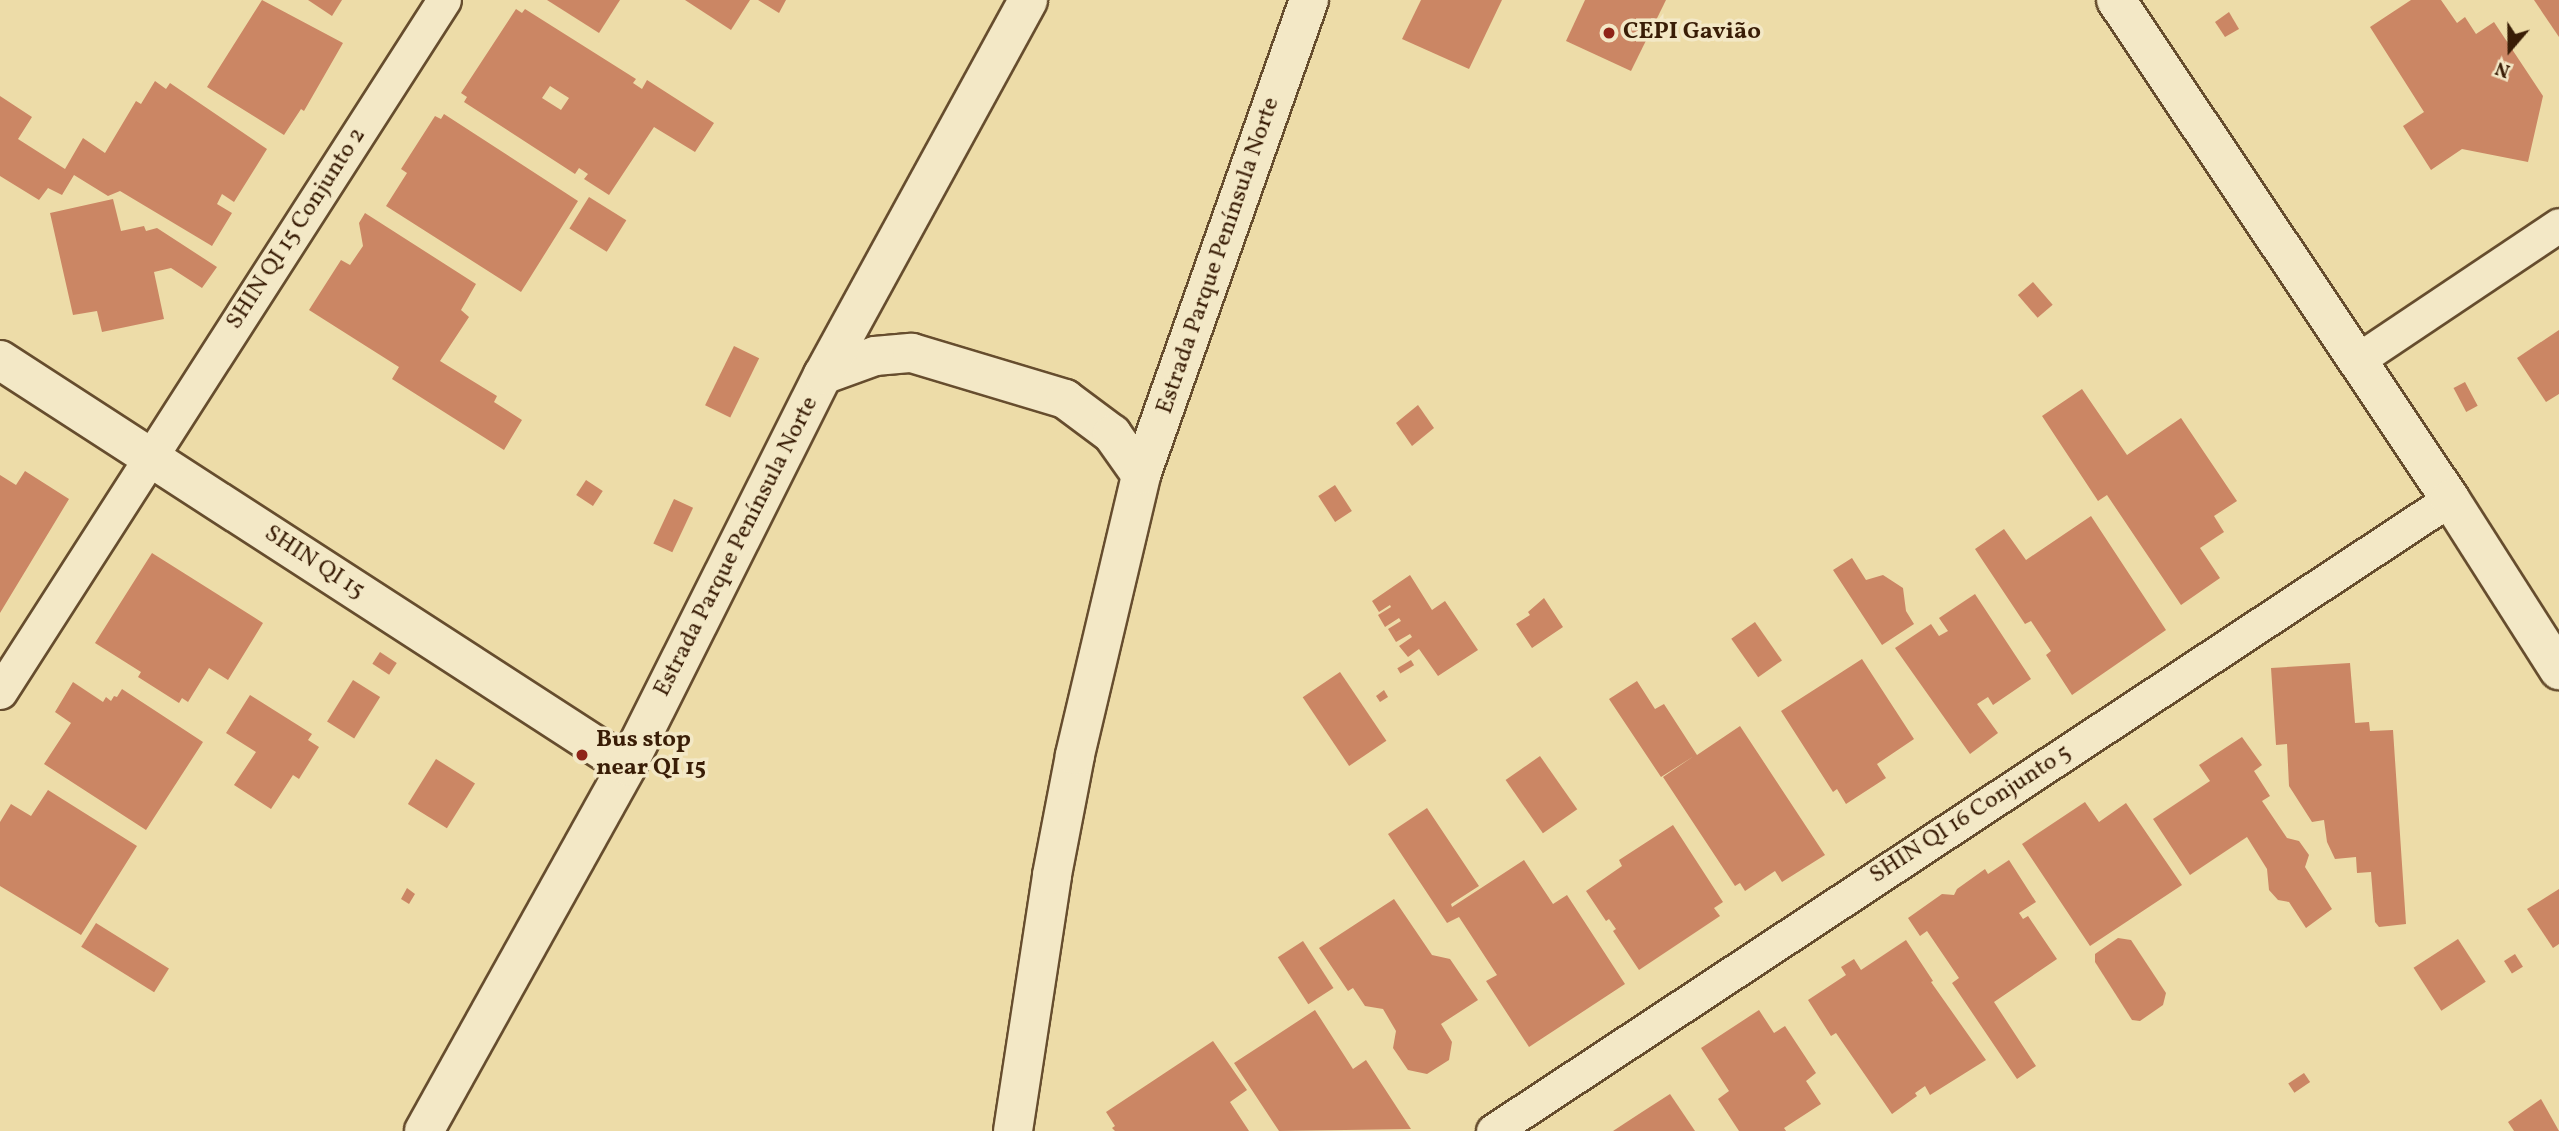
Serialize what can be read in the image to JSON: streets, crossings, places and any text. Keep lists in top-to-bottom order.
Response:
{
  "streets": {
    "main road": ["Estrada Parque Península Norte", "SHIN QI 15"],
    "street": ["SHIN QI 15 Conjunto 2", "SHIN QI 16 Conjunto 5"]
  },
  "crossings": [
    ["SHIN QI 15 Conjunto 2", "SHIN QI 15"],
    ["Estrada Parque Península Norte", "SHIN QI 15"]
  ],
  "places": ["CEPI Gavião", "Bus stop near QI 15"],
  "north": "bottom"
}
